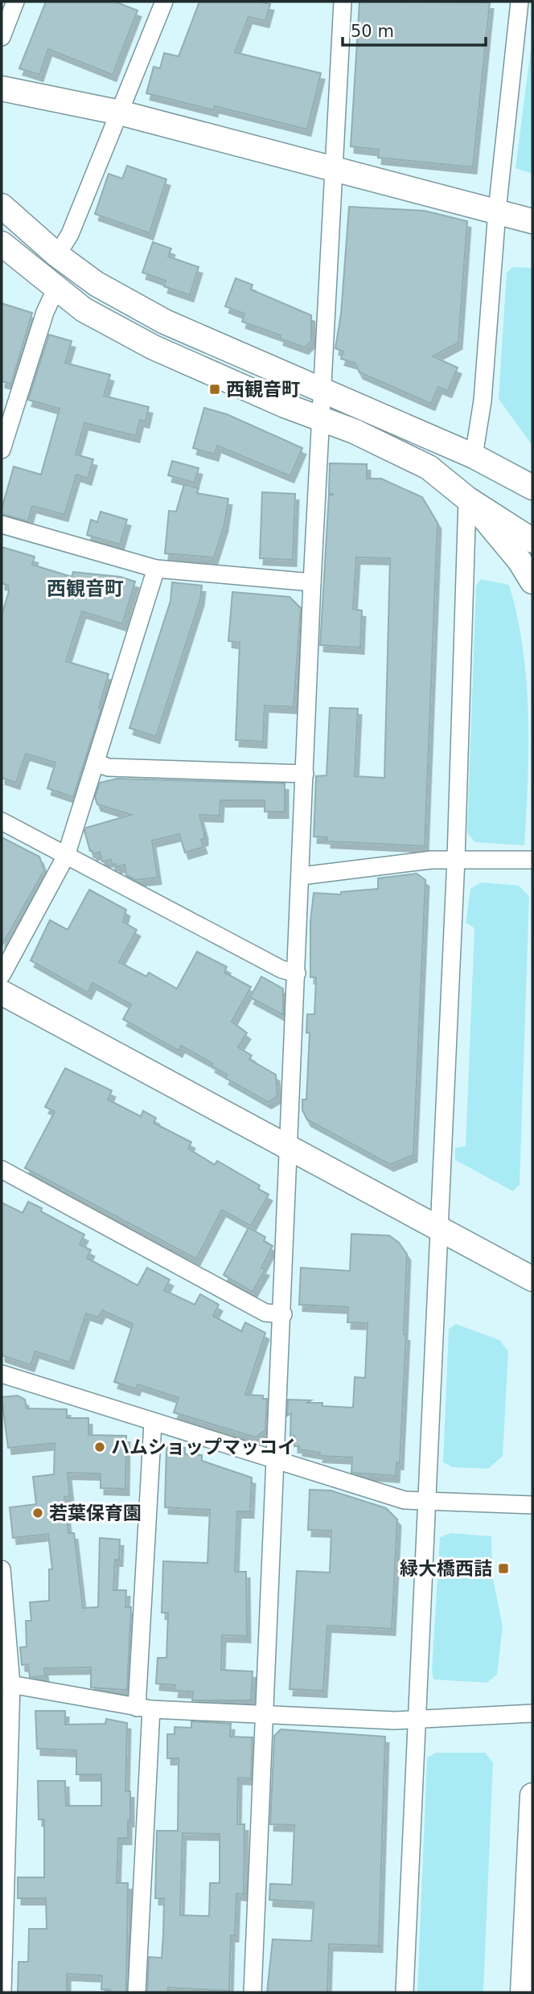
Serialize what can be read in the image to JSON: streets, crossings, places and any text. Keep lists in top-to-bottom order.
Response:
{
  "districts": ["西観音町"],
  "places": {
    "transit": ["西観音町", "緑大橋西詰"],
    "other": ["ハムショップマッコイ", "若葉保育園"]
  },
  "scale_bar": "50 m"
}
